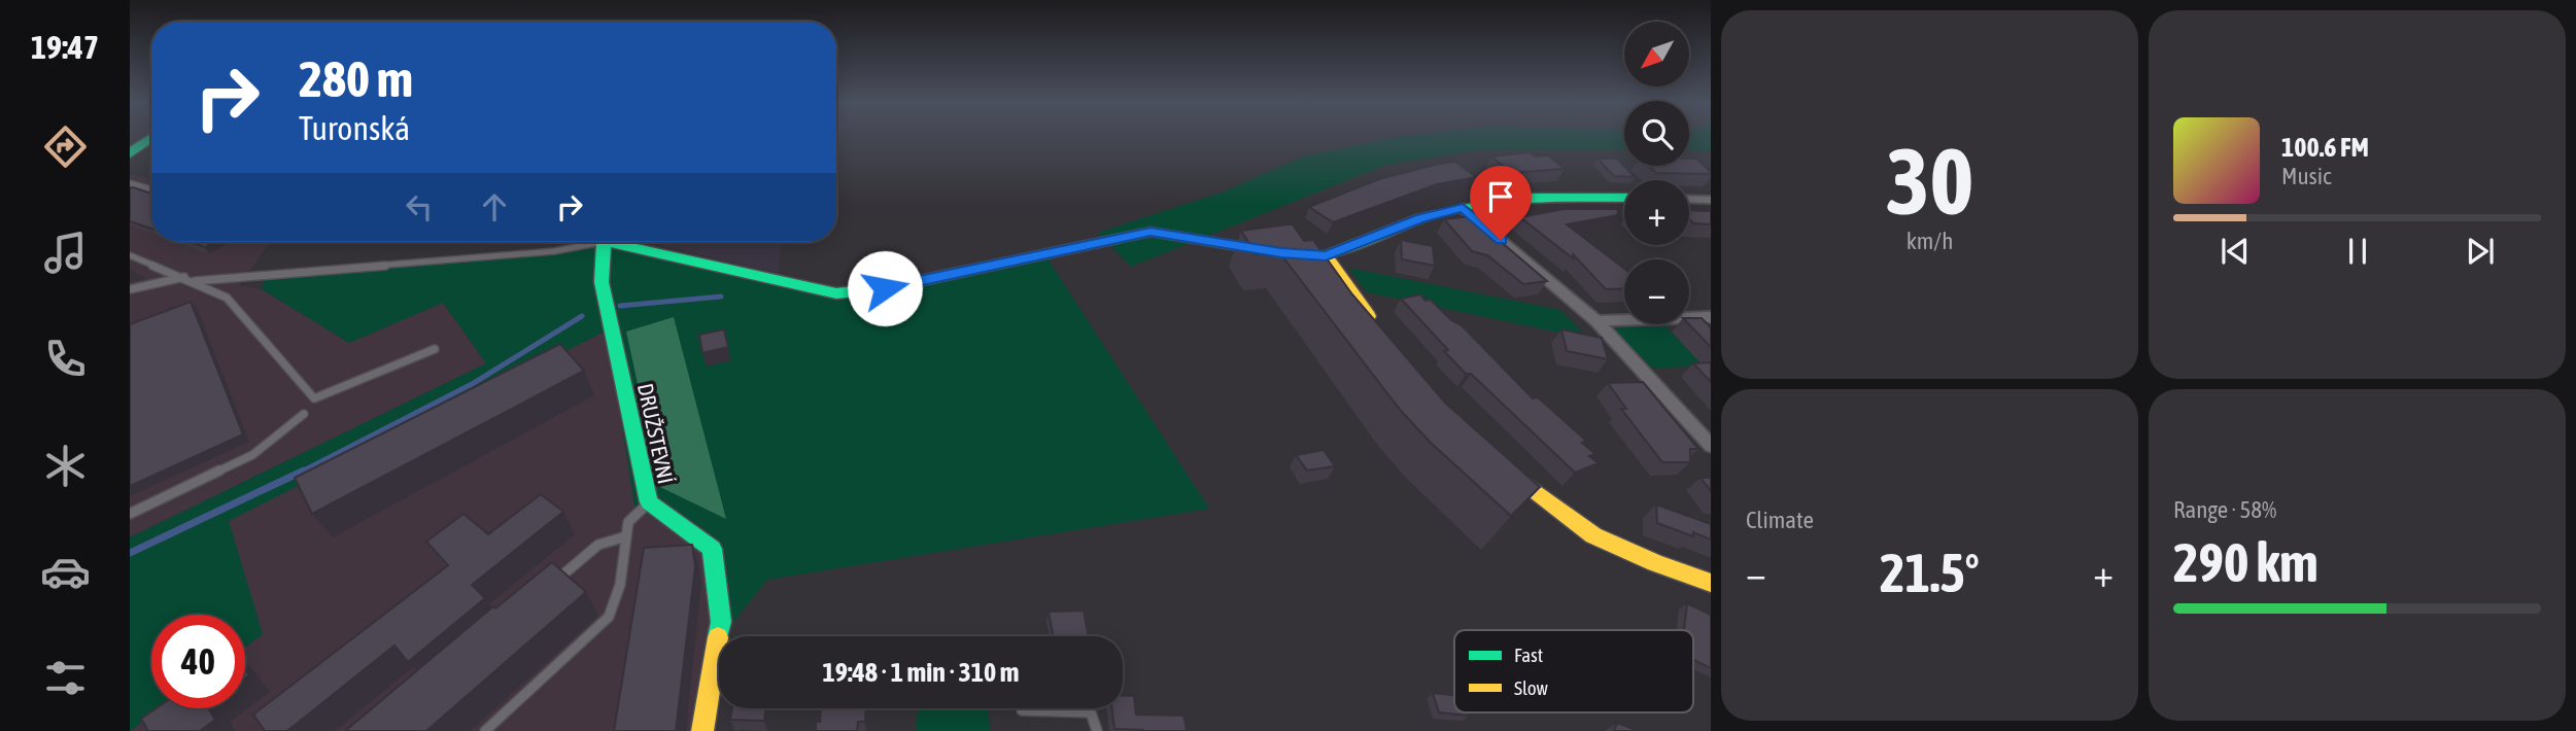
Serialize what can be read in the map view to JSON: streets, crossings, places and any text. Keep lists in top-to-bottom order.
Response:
{
  "streets": {
    "street": ["DRUŽSTEVNÍ"]
  },
  "legend": ["Fast", "Slow"],
  "north": "bottom left",
  "page": {
    "tabs": "19:47",
    "tile": [
      ["30", "km/h"],
      "Climate",
      ["Range · 58%", "290 km"]
    ],
    "map_buttons": ["+", "−"],
    "turn": ["280 m", "Turonská"],
    "song": ["100.6 FM", "Music"],
    "heat": ["−", "21.5°", "+"],
    "limit": "40",
    "trip": "19:48 · 1 min · 310 m"
  }
}
